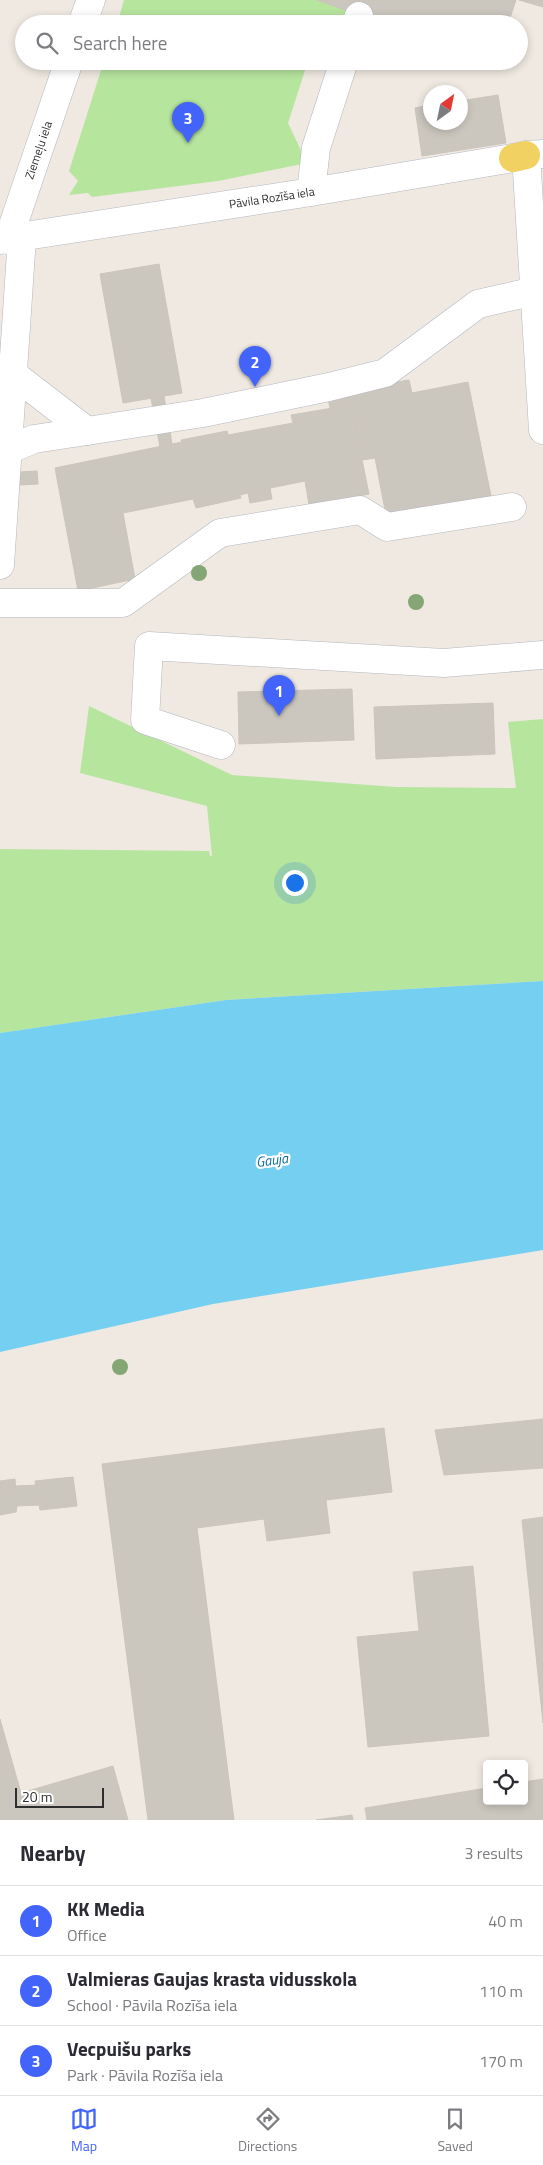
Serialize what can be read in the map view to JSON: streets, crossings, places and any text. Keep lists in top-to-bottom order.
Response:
{
  "streets": {
    "street": ["Ziemeļu iela", "Pāvila Rozīša iela"]
  },
  "crossings": [
    ["Ziemeļu iela", "Pāvila Rozīša iela"]
  ],
  "water": ["Gauja"],
  "scale_bar": "20 m",
  "north": "top right",
  "page": {
    "search": "Search here",
    "pins": ["3", "2", "1"],
    "scale": "20 m",
    "heading": ["Nearby", "3 results"],
    "list": [
      {
        "mark": "1",
        "name": "KK Media",
        "note": "Office",
        "value": "40 m"
      },
      {
        "mark": "2",
        "name": "Valmieras Gaujas krasta vidusskola",
        "note": "School · Pāvila Rozīša iela",
        "value": "110 m"
      },
      {
        "mark": "3",
        "name": "Vecpuišu parks",
        "note": "Park · Pāvila Rozīša iela",
        "value": "170 m"
      }
    ],
    "nav": ["Map", "Directions", "Saved"]
  }
}
